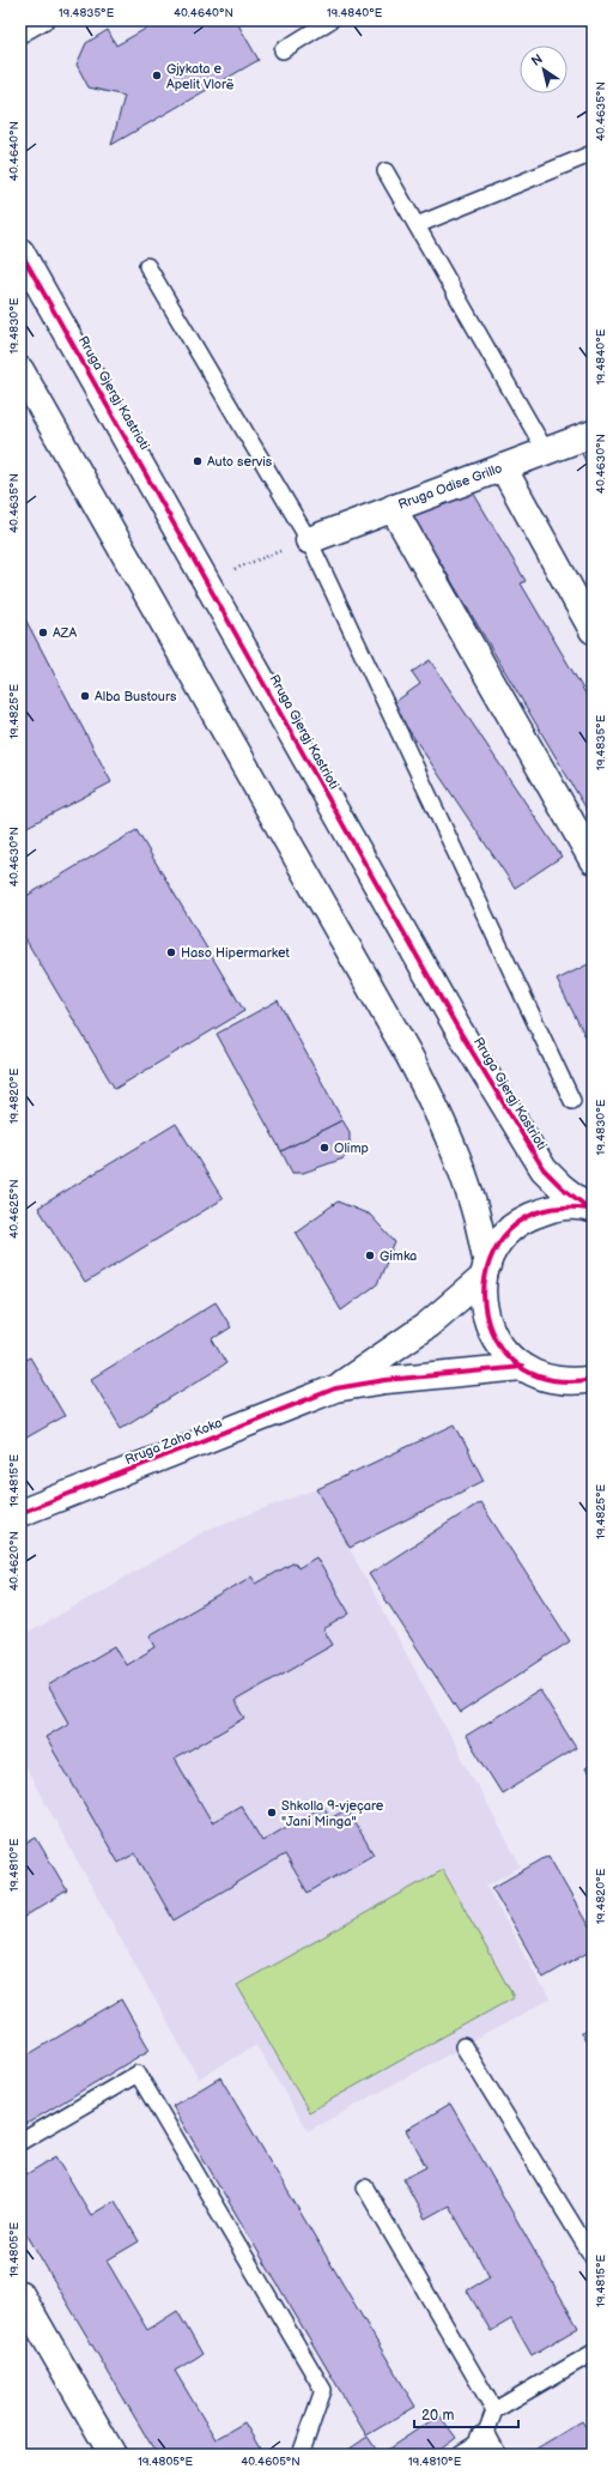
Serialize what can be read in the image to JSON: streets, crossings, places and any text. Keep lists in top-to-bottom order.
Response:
{
  "streets": {
    "main road": ["Rruga Gjergj Kastrioti", "Rruga Odise Grillo", "Rruga Zaho Koka"]
  },
  "places": [
    "Gjykata e Apelit Vlorë",
    "Auto servis",
    "AZA",
    "Alba Bustours",
    "Haso Hipermarket",
    "Olimp",
    "Gimka",
    "Shkolla 9-vjeçare \"Jani Minga\""
  ],
  "scale_bar": "20 m",
  "north": "top left",
  "coordinates": [
    "19.4835°E",
    "40.4640°N",
    "19.4840°E",
    "40.4635°N",
    "19.4830°E",
    "40.4630°N",
    "19.4825°E",
    "19.4820°E",
    "40.4625°N",
    "19.4815°E",
    "40.4620°N",
    "19.4810°E",
    "19.4805°E",
    "40.4605°N"
  ]
}
